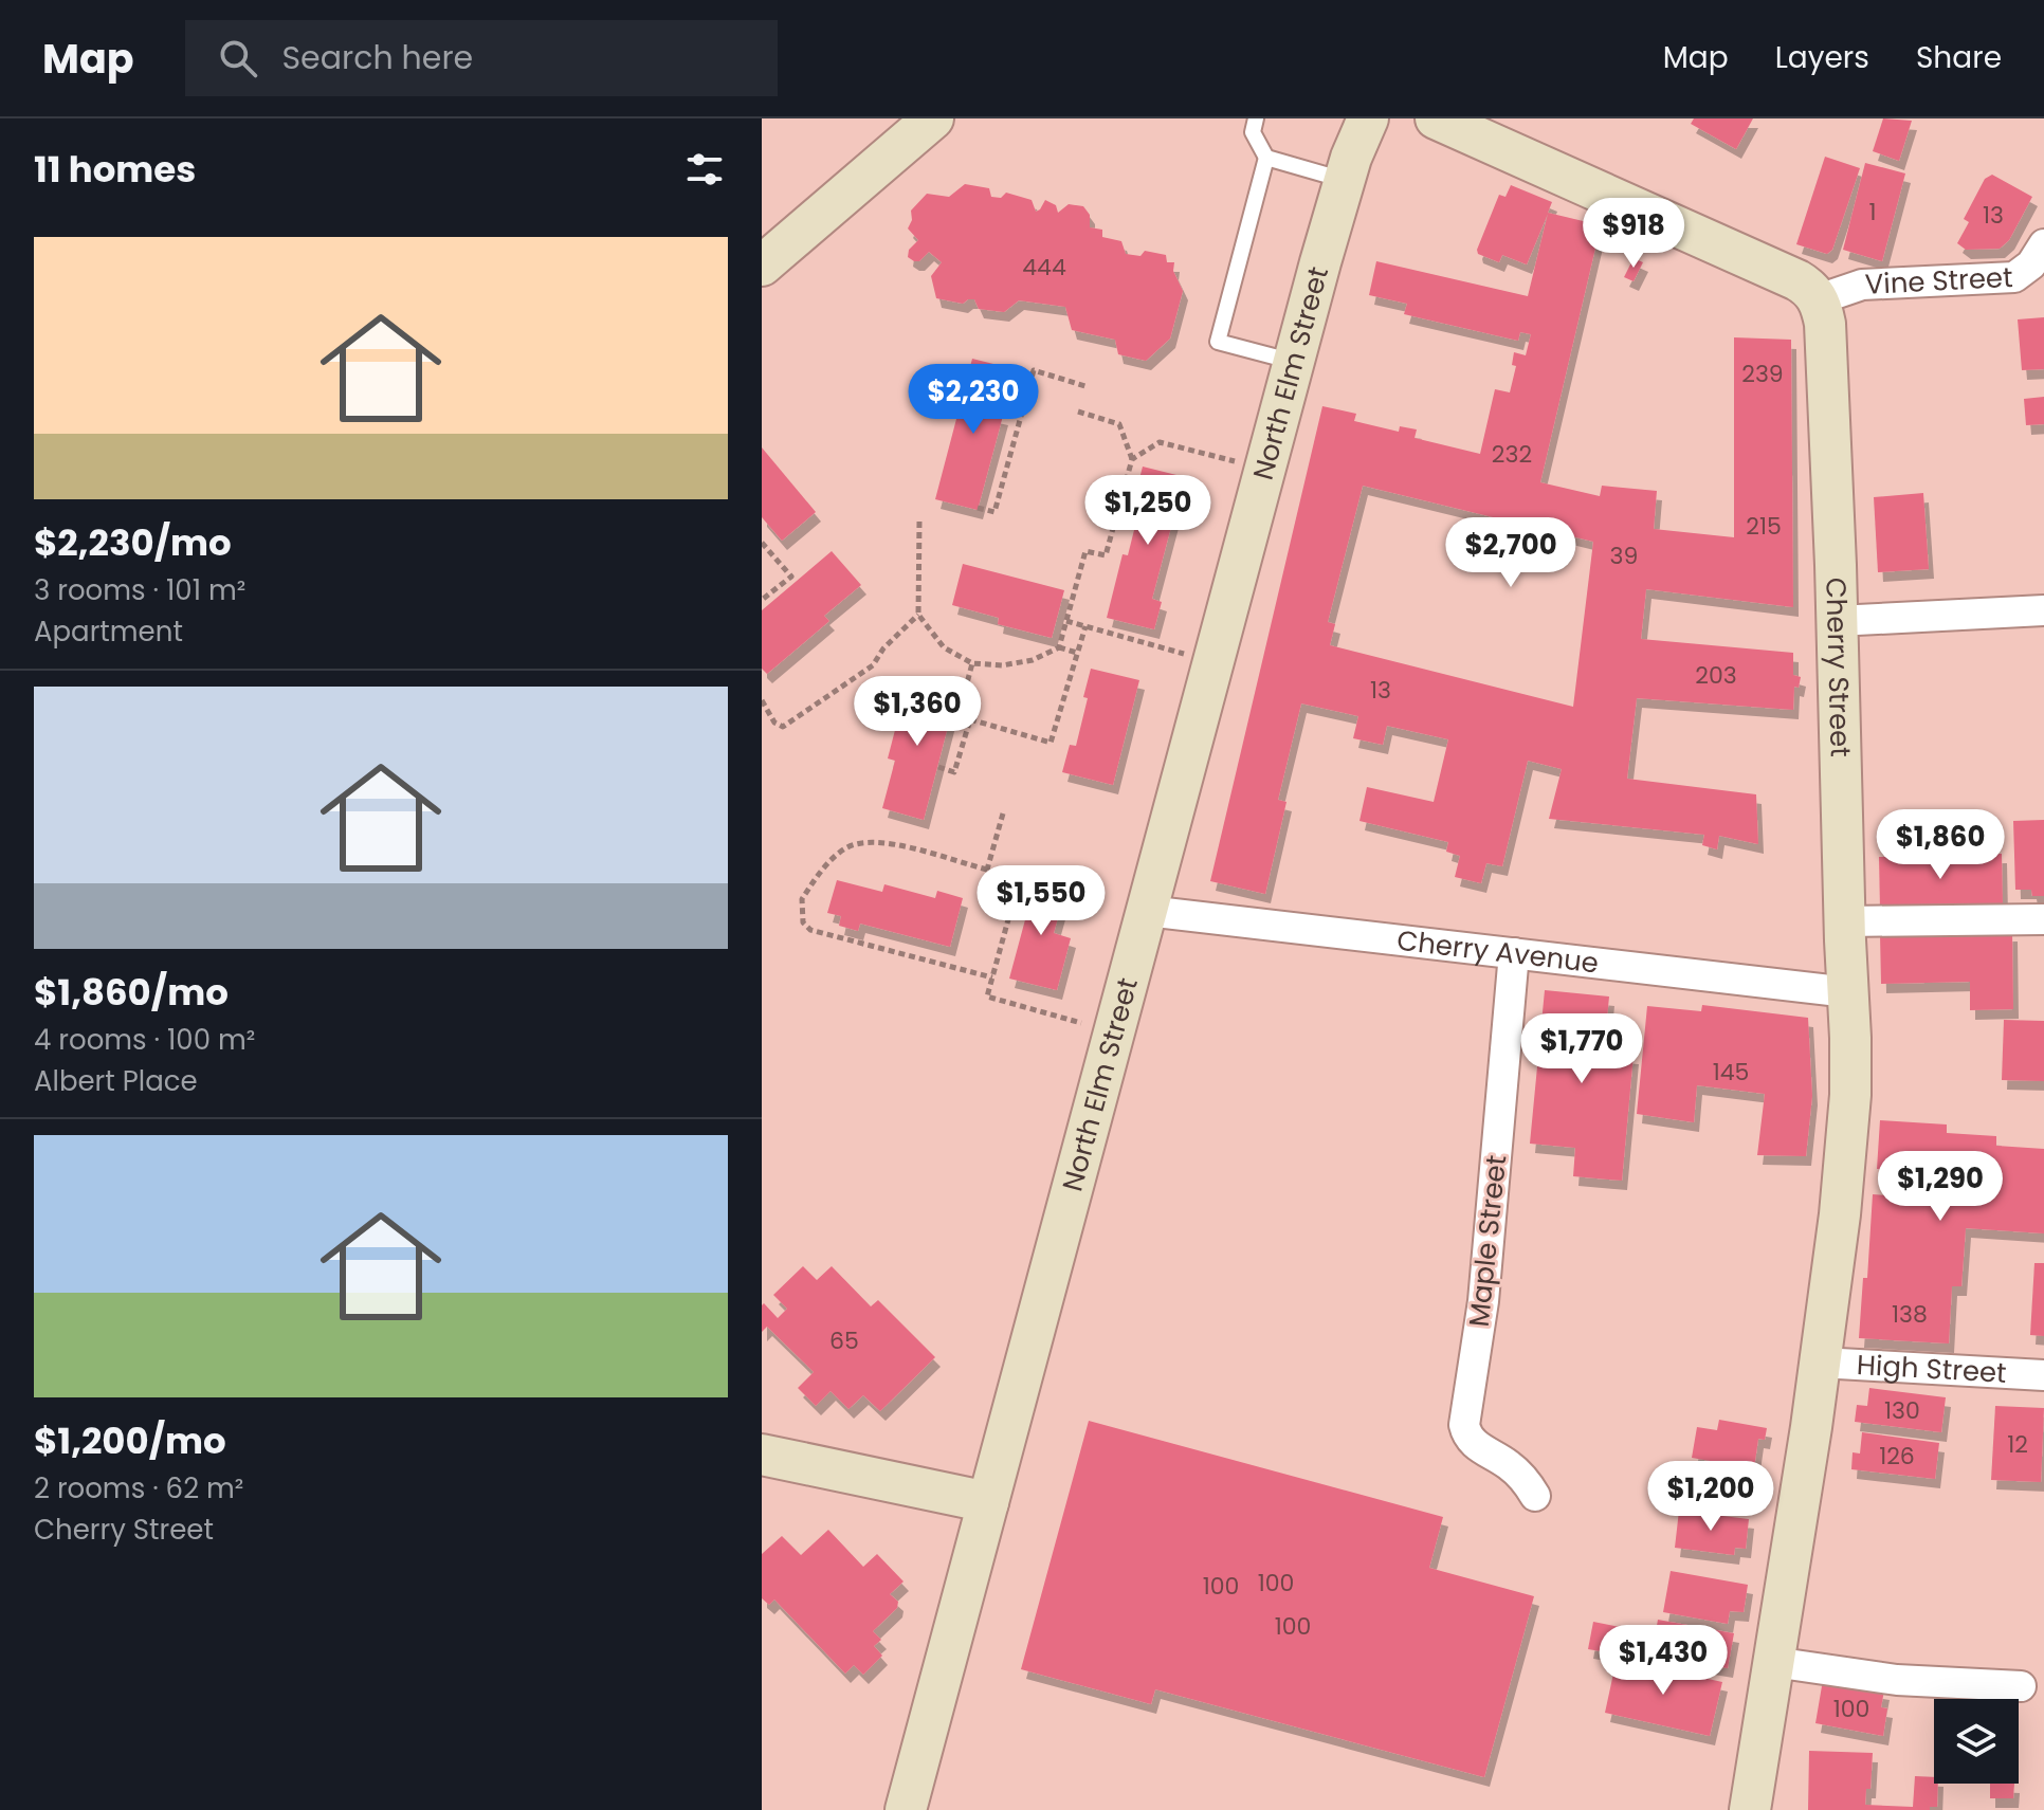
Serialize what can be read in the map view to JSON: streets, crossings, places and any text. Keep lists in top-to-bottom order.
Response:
{
  "streets": {
    "main road": ["North Elm Street", "Cherry Street"],
    "street": [
      "Vine Street",
      "Cherry Avenue",
      "Maple Street",
      "High Street"
    ]
  },
  "crossings": [
    ["Vine Street", "Cherry Street"],
    ["North Elm Street", "Cherry Avenue"],
    ["Cherry Street", "Cherry Avenue"],
    ["Cherry Street", "High Street"],
    ["Cherry Avenue", "Maple Street"]
  ],
  "house_numbers": [
    "1",
    "13",
    "444",
    "239",
    "232",
    "215",
    "39",
    "203",
    "13",
    "145",
    "138",
    "65",
    "130",
    "12",
    "126",
    "100",
    "100",
    "100",
    "100"
  ],
  "page": {
    "header": "Map",
    "search": "Search here",
    "nav": ["Map", "Layers", "Share"],
    "heading": "11 homes",
    "price": [
      "$918",
      "$2,230",
      "$1,250",
      "$2,700",
      "$1,360",
      "$1,860",
      "$1,550",
      "$1,770",
      "$1,290",
      "$1,200",
      "$1,430"
    ],
    "list": [
      {
        "name": "$2,230/mo",
        "note": "3 rooms · 101 m² · Apartment"
      },
      {
        "name": "$1,860/mo",
        "note": "4 rooms · 100 m² · Albert Place"
      },
      {
        "name": "$1,200/mo",
        "note": "2 rooms · 62 m² · Cherry Street"
      }
    ]
  }
}
